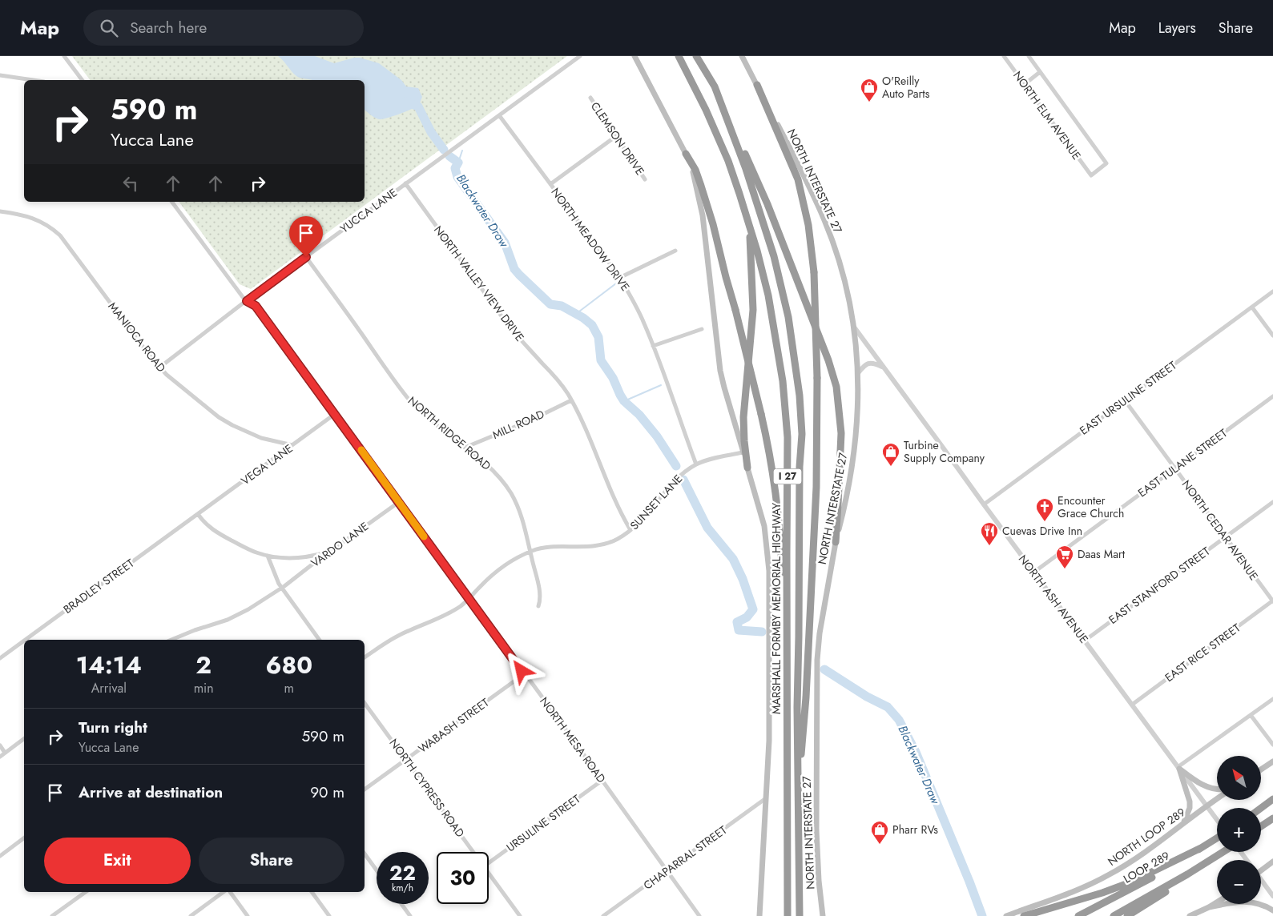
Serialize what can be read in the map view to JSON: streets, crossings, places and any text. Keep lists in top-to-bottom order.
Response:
{
  "streets": {
    "highway": ["I 27", "MARSHALL FORMBY MEMORIAL HIGHWAY", "LOOP 289"],
    "main road": ["NORTH INTERSTATE 27", "NORTH LOOP 289"],
    "street": [
      "NORTH ELM AVENUE",
      "CLEMSON DRIVE",
      "YUCCA LANE",
      "NORTH MEADOW DRIVE",
      "NORTH VALLEY VIEW DRIVE",
      "MANIOCA ROAD",
      "EAST URSULINE STREET",
      "MILL ROAD",
      "NORTH RIDGE ROAD",
      "EAST TULANE STREET",
      "VEGA LANE",
      "SUNSET LANE",
      "NORTH CEDAR AVENUE",
      "VARDO LANE",
      "EAST STANFORD STREET",
      "BRADLEY STREET",
      "NORTH ASH AVENUE",
      "EAST RICE STREET",
      "WABASH STREET",
      "NORTH MESA ROAD",
      "NORTH CYPRESS ROAD",
      "URSULINE STREET",
      "CHAPARRAL STREET"
    ]
  },
  "crossings": [
    ["NORTH INTERSTATE 27", "NORTH ASH AVENUE"],
    ["YUCCA LANE", "NORTH MEADOW DRIVE"],
    ["YUCCA LANE", "NORTH VALLEY VIEW DRIVE"],
    ["YUCCA LANE", "MANIOCA ROAD"],
    ["YUCCA LANE", "NORTH RIDGE ROAD"],
    ["YUCCA LANE", "NORTH MESA ROAD"],
    ["NORTH MEADOW DRIVE", "SUNSET LANE"],
    ["NORTH VALLEY VIEW DRIVE", "MILL ROAD"],
    ["NORTH VALLEY VIEW DRIVE", "SUNSET LANE"],
    ["MANIOCA ROAD", "VEGA LANE"],
    ["EAST URSULINE STREET", "NORTH CEDAR AVENUE"],
    ["EAST URSULINE STREET", "NORTH ASH AVENUE"],
    ["MILL ROAD", "NORTH RIDGE ROAD"],
    ["NORTH RIDGE ROAD", "SUNSET LANE"],
    ["EAST TULANE STREET", "NORTH CEDAR AVENUE"],
    ["EAST TULANE STREET", "NORTH ASH AVENUE"],
    ["VEGA LANE", "BRADLEY STREET"],
    ["VEGA LANE", "NORTH MESA ROAD"],
    ["SUNSET LANE", "NORTH MESA ROAD"],
    ["NORTH CEDAR AVENUE", "EAST STANFORD STREET"],
    ["NORTH CEDAR AVENUE", "EAST RICE STREET"],
    ["VARDO LANE", "NORTH MESA ROAD"],
    ["EAST STANFORD STREET", "NORTH ASH AVENUE"],
    ["NORTH ASH AVENUE", "EAST RICE STREET"],
    ["NORTH ASH AVENUE", "NORTH LOOP 289"],
    ["WABASH STREET", "NORTH MESA ROAD"],
    ["WABASH STREET", "NORTH CYPRESS ROAD"],
    ["NORTH MESA ROAD", "URSULINE STREET"],
    ["NORTH MESA ROAD", "CHAPARRAL STREET"]
  ],
  "water": ["Blackwater Draw"],
  "places": {
    "shop": ["O'Reilly Auto Parts", "Turbine Supply Company", "Pharr RVs"],
    "church": ["Encounter Grace Church"],
    "restaurant": ["Cuevas Drive Inn"],
    "supermarket": ["Daas Mart"]
  },
  "north": "top left",
  "page": {
    "header": "Map",
    "search": "Search here",
    "nav": ["Map", "Layers", "Share"],
    "turn": ["590 m", "Yucca Lane"],
    "eta": [
      "14:14",
      "Arrival",
      "2",
      "min",
      "680",
      "m"
    ],
    "list": [
      {
        "name": "Turn right",
        "note": "Yucca Lane",
        "value": "590 m"
      },
      {
        "name": "Arrive at destination",
        "value": "90 m"
      }
    ],
    "map_buttons": ["+", "−"],
    "buttons": ["Exit", "Share"],
    "speed": "22 km/h",
    "limit": "30"
  }
}
